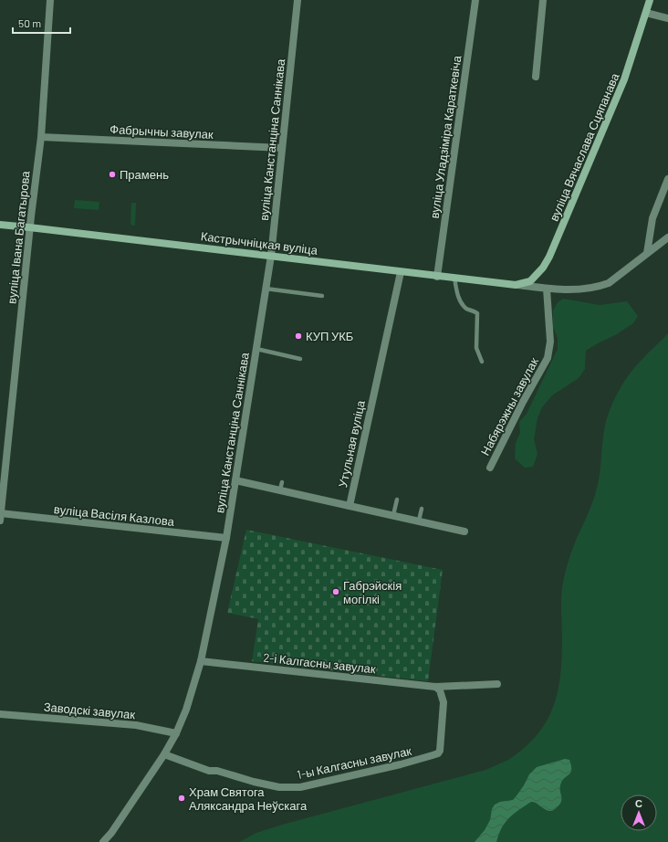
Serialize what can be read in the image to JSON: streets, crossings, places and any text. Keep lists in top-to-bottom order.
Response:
{
  "streets": {
    "main road": ["вуліца Вячаслава Сцяпанава", "Кастрычніцкая вуліца"],
    "street": [
      "Фабрычны завулак",
      "вуліца Уладзіміра Караткевіча",
      "вуліца Канстанціна Саннікава",
      "вуліца Івана Багатырова",
      "Набярэжны завулак",
      "Утульная вуліца",
      "вуліца Васіля Казлова",
      "2-і Калгасны завулак",
      "Заводскі завулак",
      "1-ы Калгасны завулак"
    ]
  },
  "crossings": [
    ["Фабрычны завулак", "вуліца Канстанціна Саннікава"],
    ["Фабрычны завулак", "вуліца Івана Багатырова"],
    ["вуліца Уладзіміра Караткевіча", "Кастрычніцкая вуліца"],
    ["вуліца Канстанціна Саннікава", "Кастрычніцкая вуліца"],
    ["вуліца Канстанціна Саннікава", "вуліца Васіля Казлова"],
    ["вуліца Канстанціна Саннікава", "2-і Калгасны завулак"],
    ["вуліца Канстанціна Саннікава", "Заводскі завулак"],
    ["вуліца Канстанціна Саннікава", "1-ы Калгасны завулак"],
    ["вуліца Вячаслава Сцяпанава", "Кастрычніцкая вуліца"],
    ["вуліца Івана Багатырова", "Кастрычніцкая вуліца"],
    ["вуліца Івана Багатырова", "вуліца Васіля Казлова"],
    ["Кастрычніцкая вуліца", "Утульная вуліца"],
    ["2-і Калгасны завулак", "1-ы Калгасны завулак"]
  ],
  "places": [
    "Прамень",
    "КУП УКБ",
    "Габрэйскія могілкі",
    "Храм Святога Аляксандра Неўскага"
  ],
  "scale_bar": "50 m",
  "north": "top"
}
